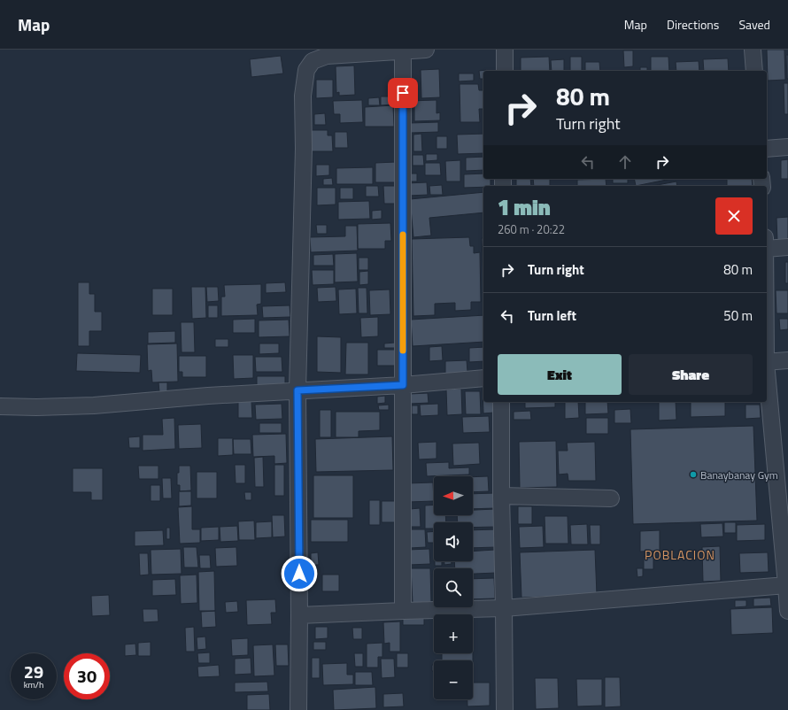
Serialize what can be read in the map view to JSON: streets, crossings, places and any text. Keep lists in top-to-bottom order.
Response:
{
  "districts": ["POBLACION"],
  "places": ["Banaybanay Gym"],
  "north": "left",
  "page": {
    "header": "Map",
    "nav": ["Map", "Directions", "Saved"],
    "turn": ["80 m", "Turn right"],
    "heading": ["1 min", "260 m · 20:22"],
    "list": [
      {
        "name": "Turn right",
        "value": "80 m"
      },
      {
        "name": "Turn left",
        "value": "50 m"
      }
    ],
    "buttons": ["Exit", "Share"],
    "map_buttons": ["+", "−"],
    "speed": "29 km/h",
    "limit": "30"
  }
}
